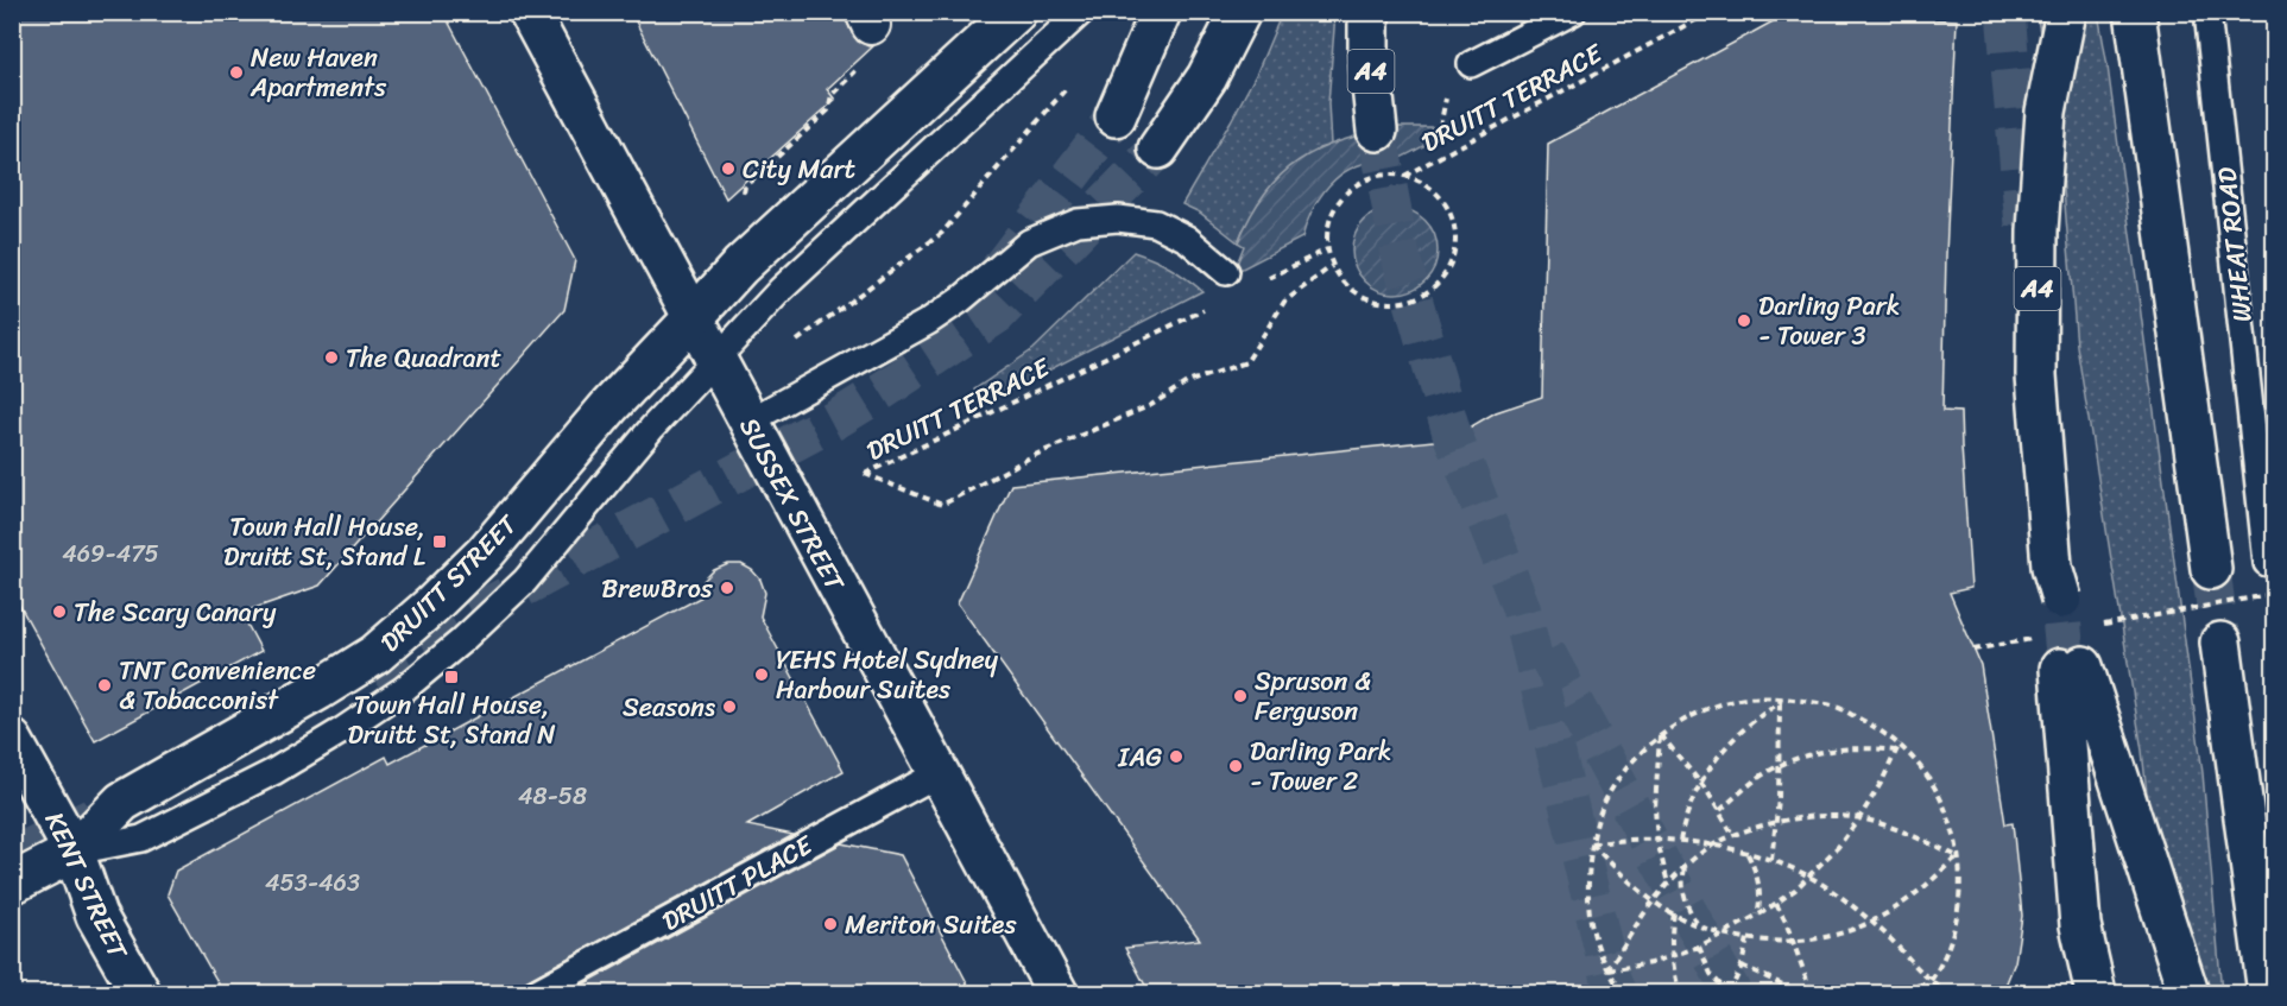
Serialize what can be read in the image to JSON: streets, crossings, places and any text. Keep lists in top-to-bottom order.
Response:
{
  "streets": {
    "main road": [
      "A4",
      "SUSSEX STREET",
      "DRUITT STREET",
      "KENT STREET"
    ],
    "lane": ["WHEAT ROAD", "DRUITT PLACE"],
    "path": ["DRUITT TERRACE"]
  },
  "crossings": [
    ["SUSSEX STREET", "DRUITT STREET"],
    ["SUSSEX STREET", "DRUITT PLACE"],
    ["DRUITT STREET", "KENT STREET"]
  ],
  "places": {
    "other": [
      "New Haven Apartments",
      "City Mart",
      "Darling Park - Tower 3",
      "The Quadrant",
      "BrewBros",
      "The Scary Canary",
      "YEHS Hotel Sydney Harbour Suites",
      "TNT Convenience & Tobacconist",
      "Spruson & Ferguson",
      "Seasons",
      "IAG",
      "Darling Park - Tower 2",
      "Meriton Suites"
    ],
    "transit": ["Town Hall House, Druitt St, Stand L", "Town Hall House, Druitt St, Stand N"]
  },
  "house_numbers": ["469-475", "48-58", "453-463"]
}
